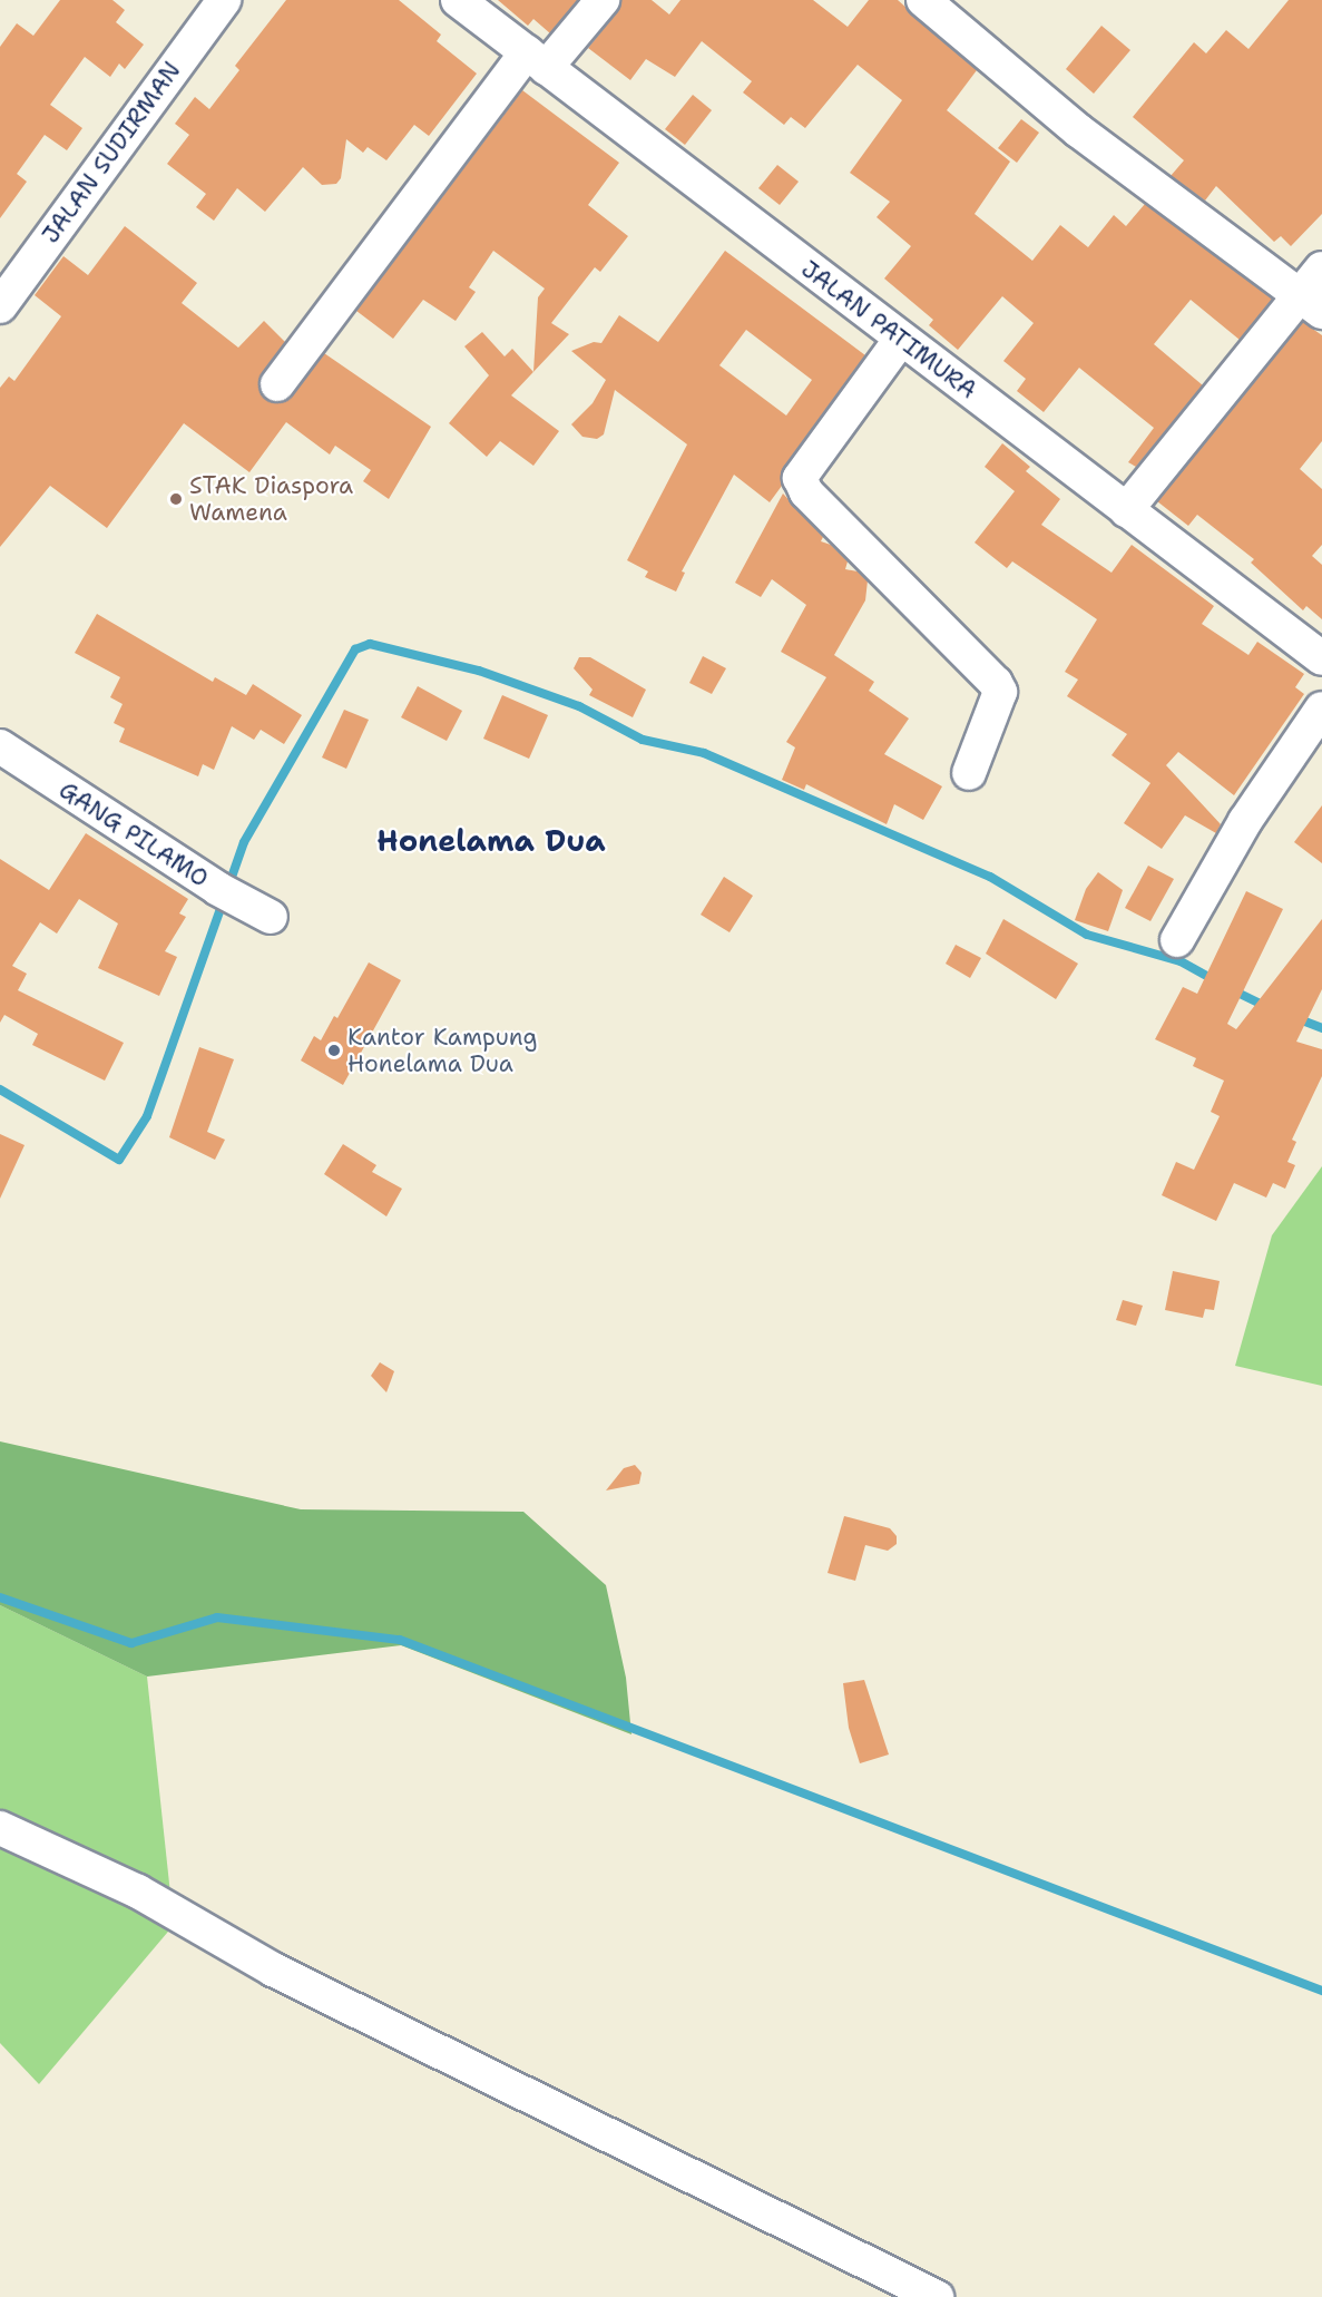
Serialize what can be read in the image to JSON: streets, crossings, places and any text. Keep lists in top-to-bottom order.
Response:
{
  "streets": {
    "street": ["JALAN SUDIRMAN", "JALAN PATIMURA", "GANG PILAMO"]
  },
  "districts": ["Honelama Dua"],
  "places": ["STAK Diaspora Wamena", "Kantor Kampung Honelama Dua"]
}
